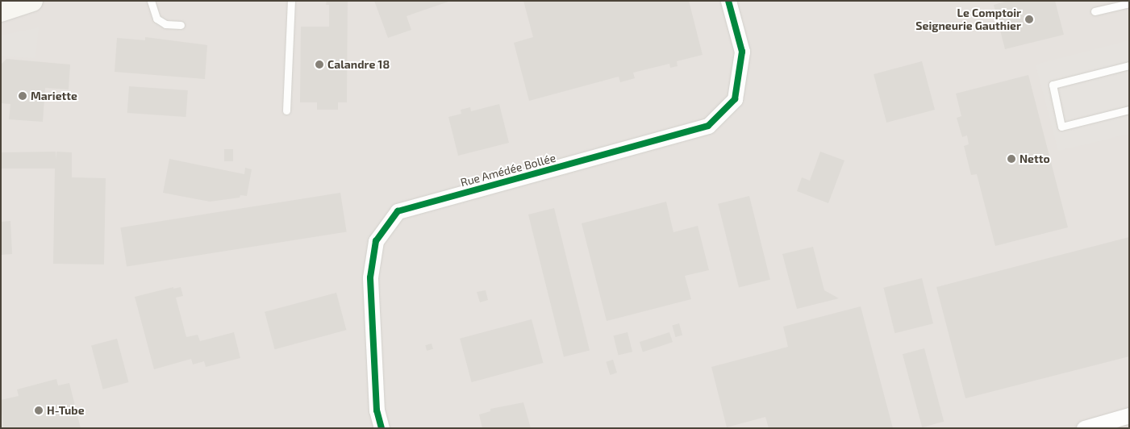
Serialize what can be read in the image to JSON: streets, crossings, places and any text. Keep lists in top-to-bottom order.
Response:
{
  "streets": {
    "street": ["Rue Amédée Bollée"]
  },
  "places": [
    "Le Comptoir Seigneurie Gauthier",
    "Calandre 18",
    "Mariette",
    "Netto",
    "H-Tube"
  ]
}
